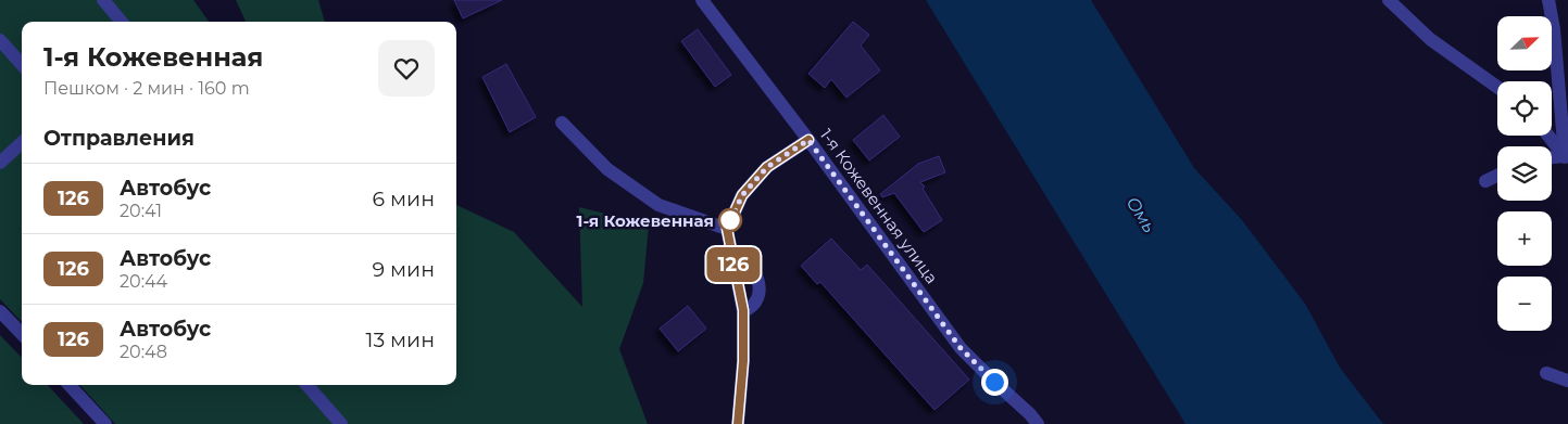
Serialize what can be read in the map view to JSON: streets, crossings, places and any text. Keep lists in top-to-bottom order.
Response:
{
  "streets": {
    "street": ["1-я Кожевенная улица"]
  },
  "water": ["Омь"],
  "places": ["1-я Кожевенная"],
  "lines": ["bus line 126"],
  "north": "top right",
  "page": {
    "on_map": "126",
    "map_buttons": ["+", "−"],
    "heading": [
      ["1-я Кожевенная", "Пешком · 2 мин · 160 m"],
      "Отправления"
    ],
    "list": [
      {
        "mark": "126",
        "name": "Автобус",
        "note": "20:41",
        "value": "6 мин"
      },
      {
        "mark": "126",
        "name": "Автобус",
        "note": "20:44",
        "value": "9 мин"
      },
      {
        "mark": "126",
        "name": "Автобус",
        "note": "20:48",
        "value": "13 мин"
      }
    ]
  }
}
